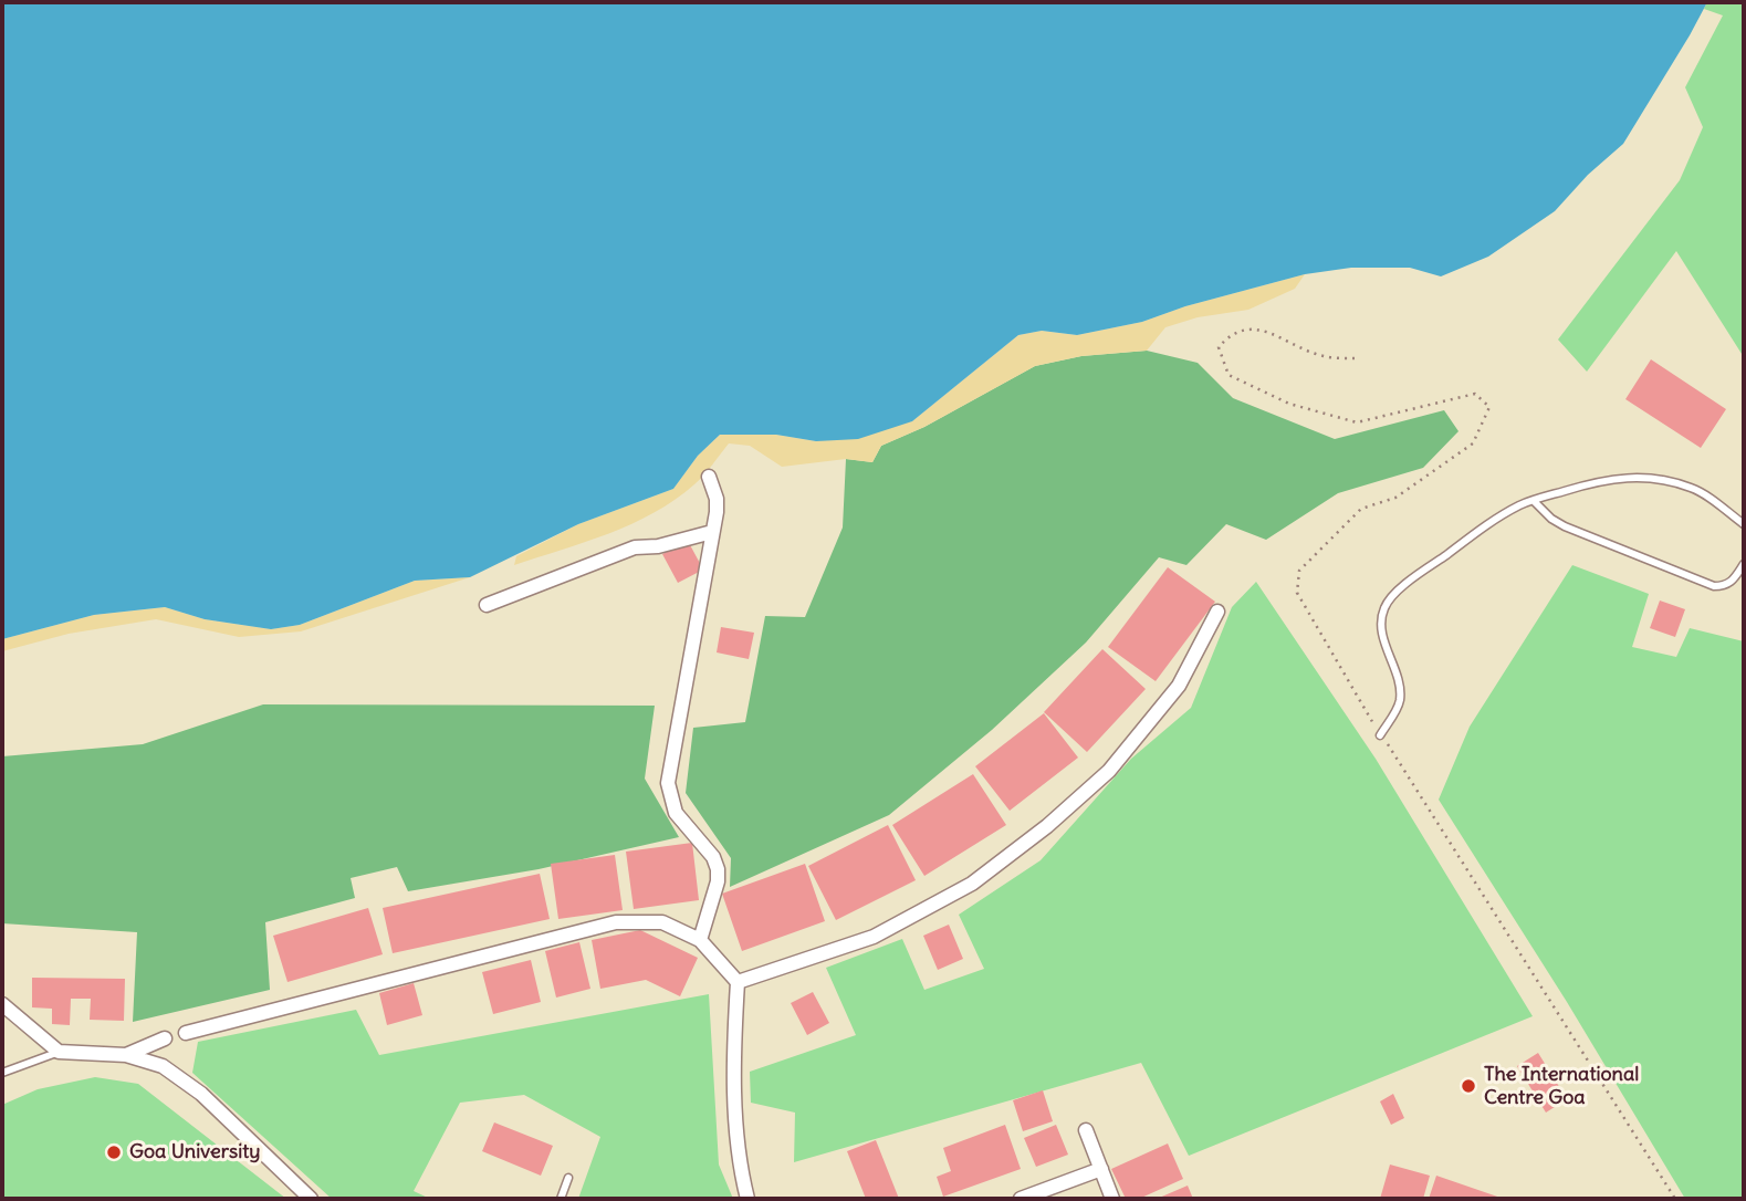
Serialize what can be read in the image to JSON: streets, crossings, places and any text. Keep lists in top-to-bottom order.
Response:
{
  "places": ["The International Centre Goa", "Goa University"]
}
